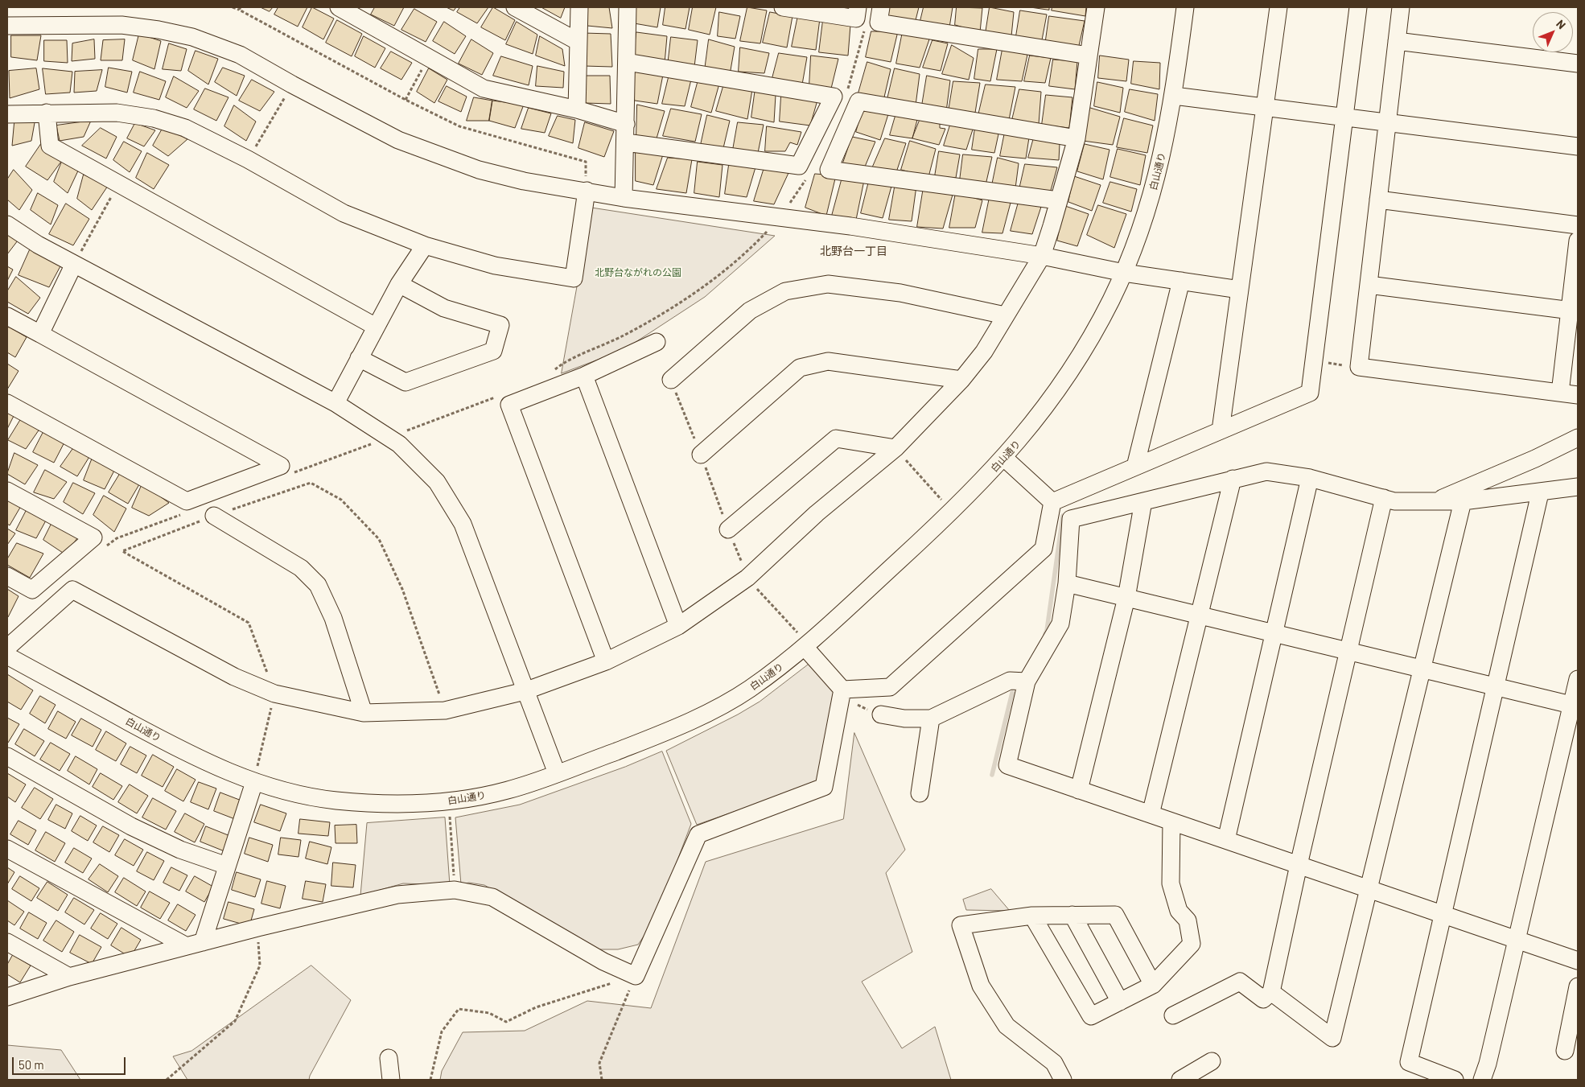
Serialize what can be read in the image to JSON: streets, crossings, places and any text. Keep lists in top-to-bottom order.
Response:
{
  "streets": {
    "street": ["白山通り"]
  },
  "districts": ["北野台一丁目"],
  "parks": ["北野台ながれの公園"],
  "scale_bar": "50 m",
  "north": "top right"
}
